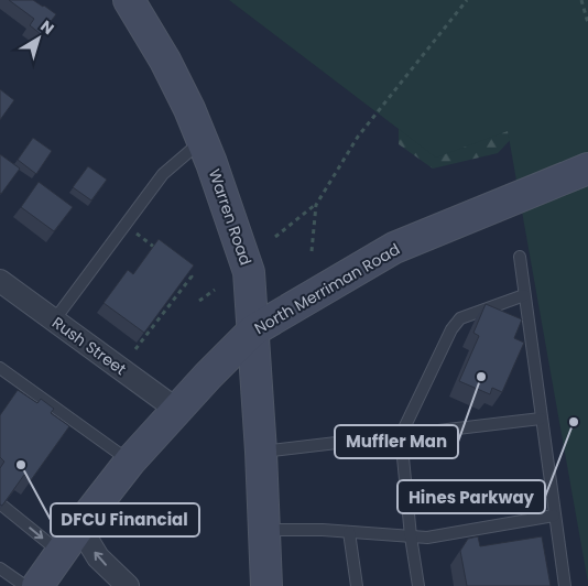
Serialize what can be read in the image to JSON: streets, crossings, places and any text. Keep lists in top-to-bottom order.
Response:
{
  "streets": {
    "main road": ["Warren Road", "North Merriman Road"],
    "street": ["Rush Street"]
  },
  "crossings": [
    ["Warren Road", "North Merriman Road"],
    ["North Merriman Road", "Rush Street"]
  ],
  "places": ["Muffler Man", "Hines Parkway", "DFCU Financial"],
  "north": "top right"
}
